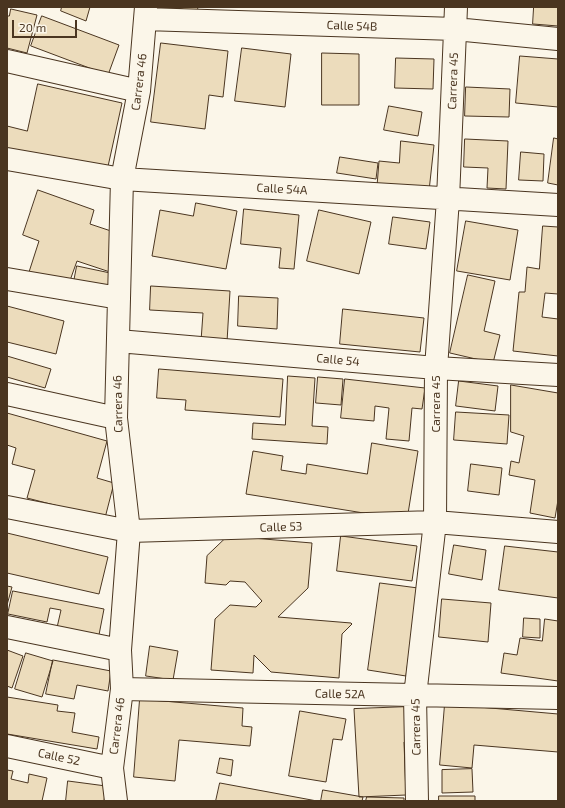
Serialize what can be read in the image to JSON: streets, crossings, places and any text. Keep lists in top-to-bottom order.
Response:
{
  "streets": {
    "street": [
      "Calle 54B",
      "Carrera 45",
      "Carrera 46",
      "Calle 54A",
      "Calle 54",
      "Calle 53",
      "Calle 52A",
      "Calle 52"
    ]
  },
  "crossings": [
    ["Calle 54B", "Carrera 45"],
    ["Calle 54B", "Carrera 46"],
    ["Carrera 45", "Calle 54A"],
    ["Carrera 45", "Calle 54"],
    ["Carrera 45", "Calle 53"],
    ["Carrera 45", "Calle 52A"],
    ["Carrera 46", "Calle 54A"],
    ["Carrera 46", "Calle 54"],
    ["Carrera 46", "Calle 53"],
    ["Carrera 46", "Calle 52A"],
    ["Carrera 46", "Calle 52"]
  ],
  "scale_bar": "20 m"
}
